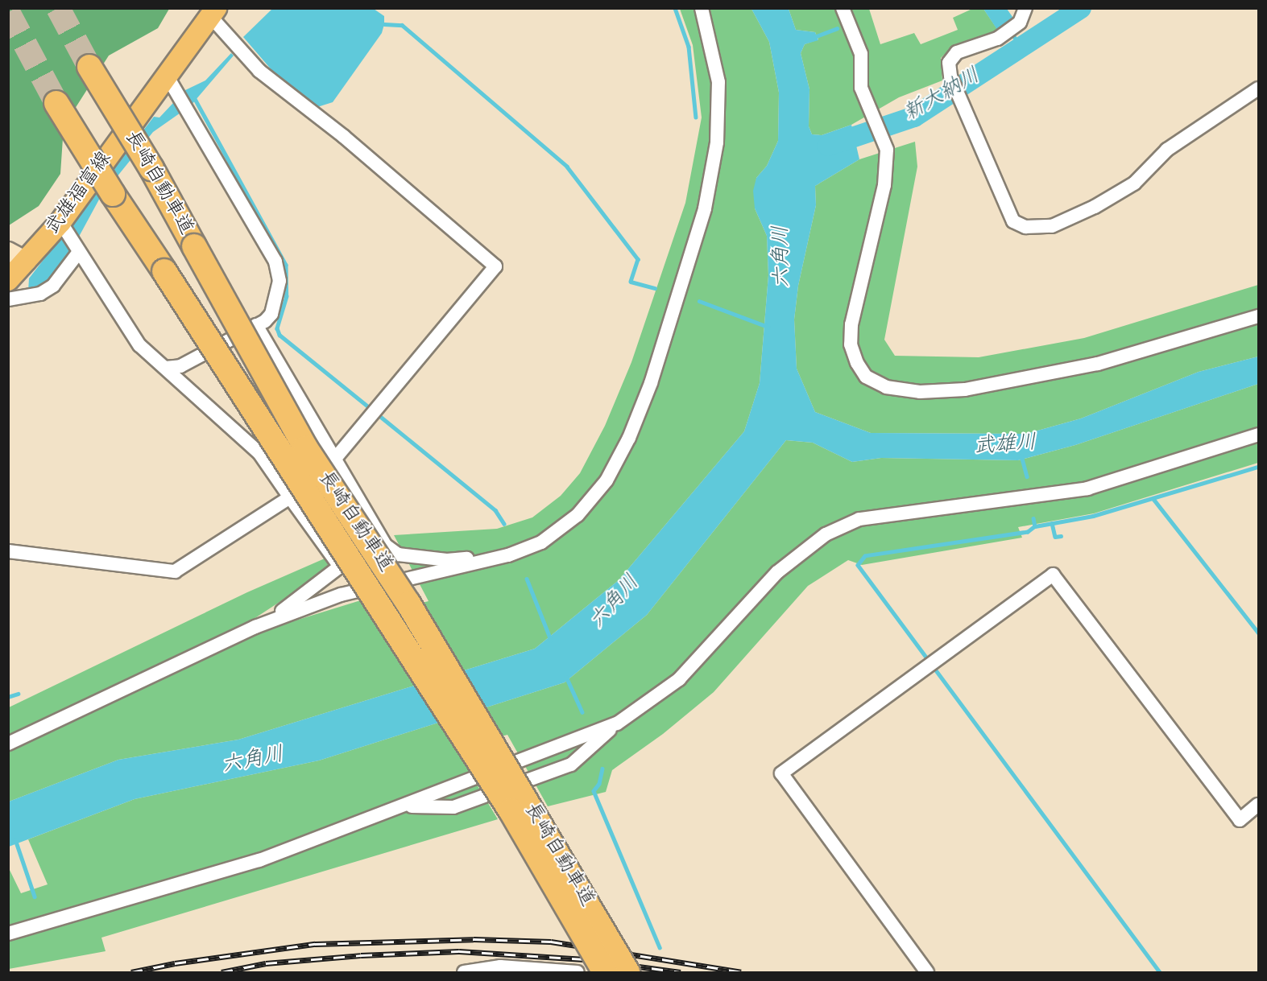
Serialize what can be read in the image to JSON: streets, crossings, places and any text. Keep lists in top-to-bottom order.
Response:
{
  "streets": {
    "highway": ["長崎自動車道"],
    "main road": ["武雄福富線"]
  },
  "water": ["新大納川", "六角川", "武雄川"]
}
